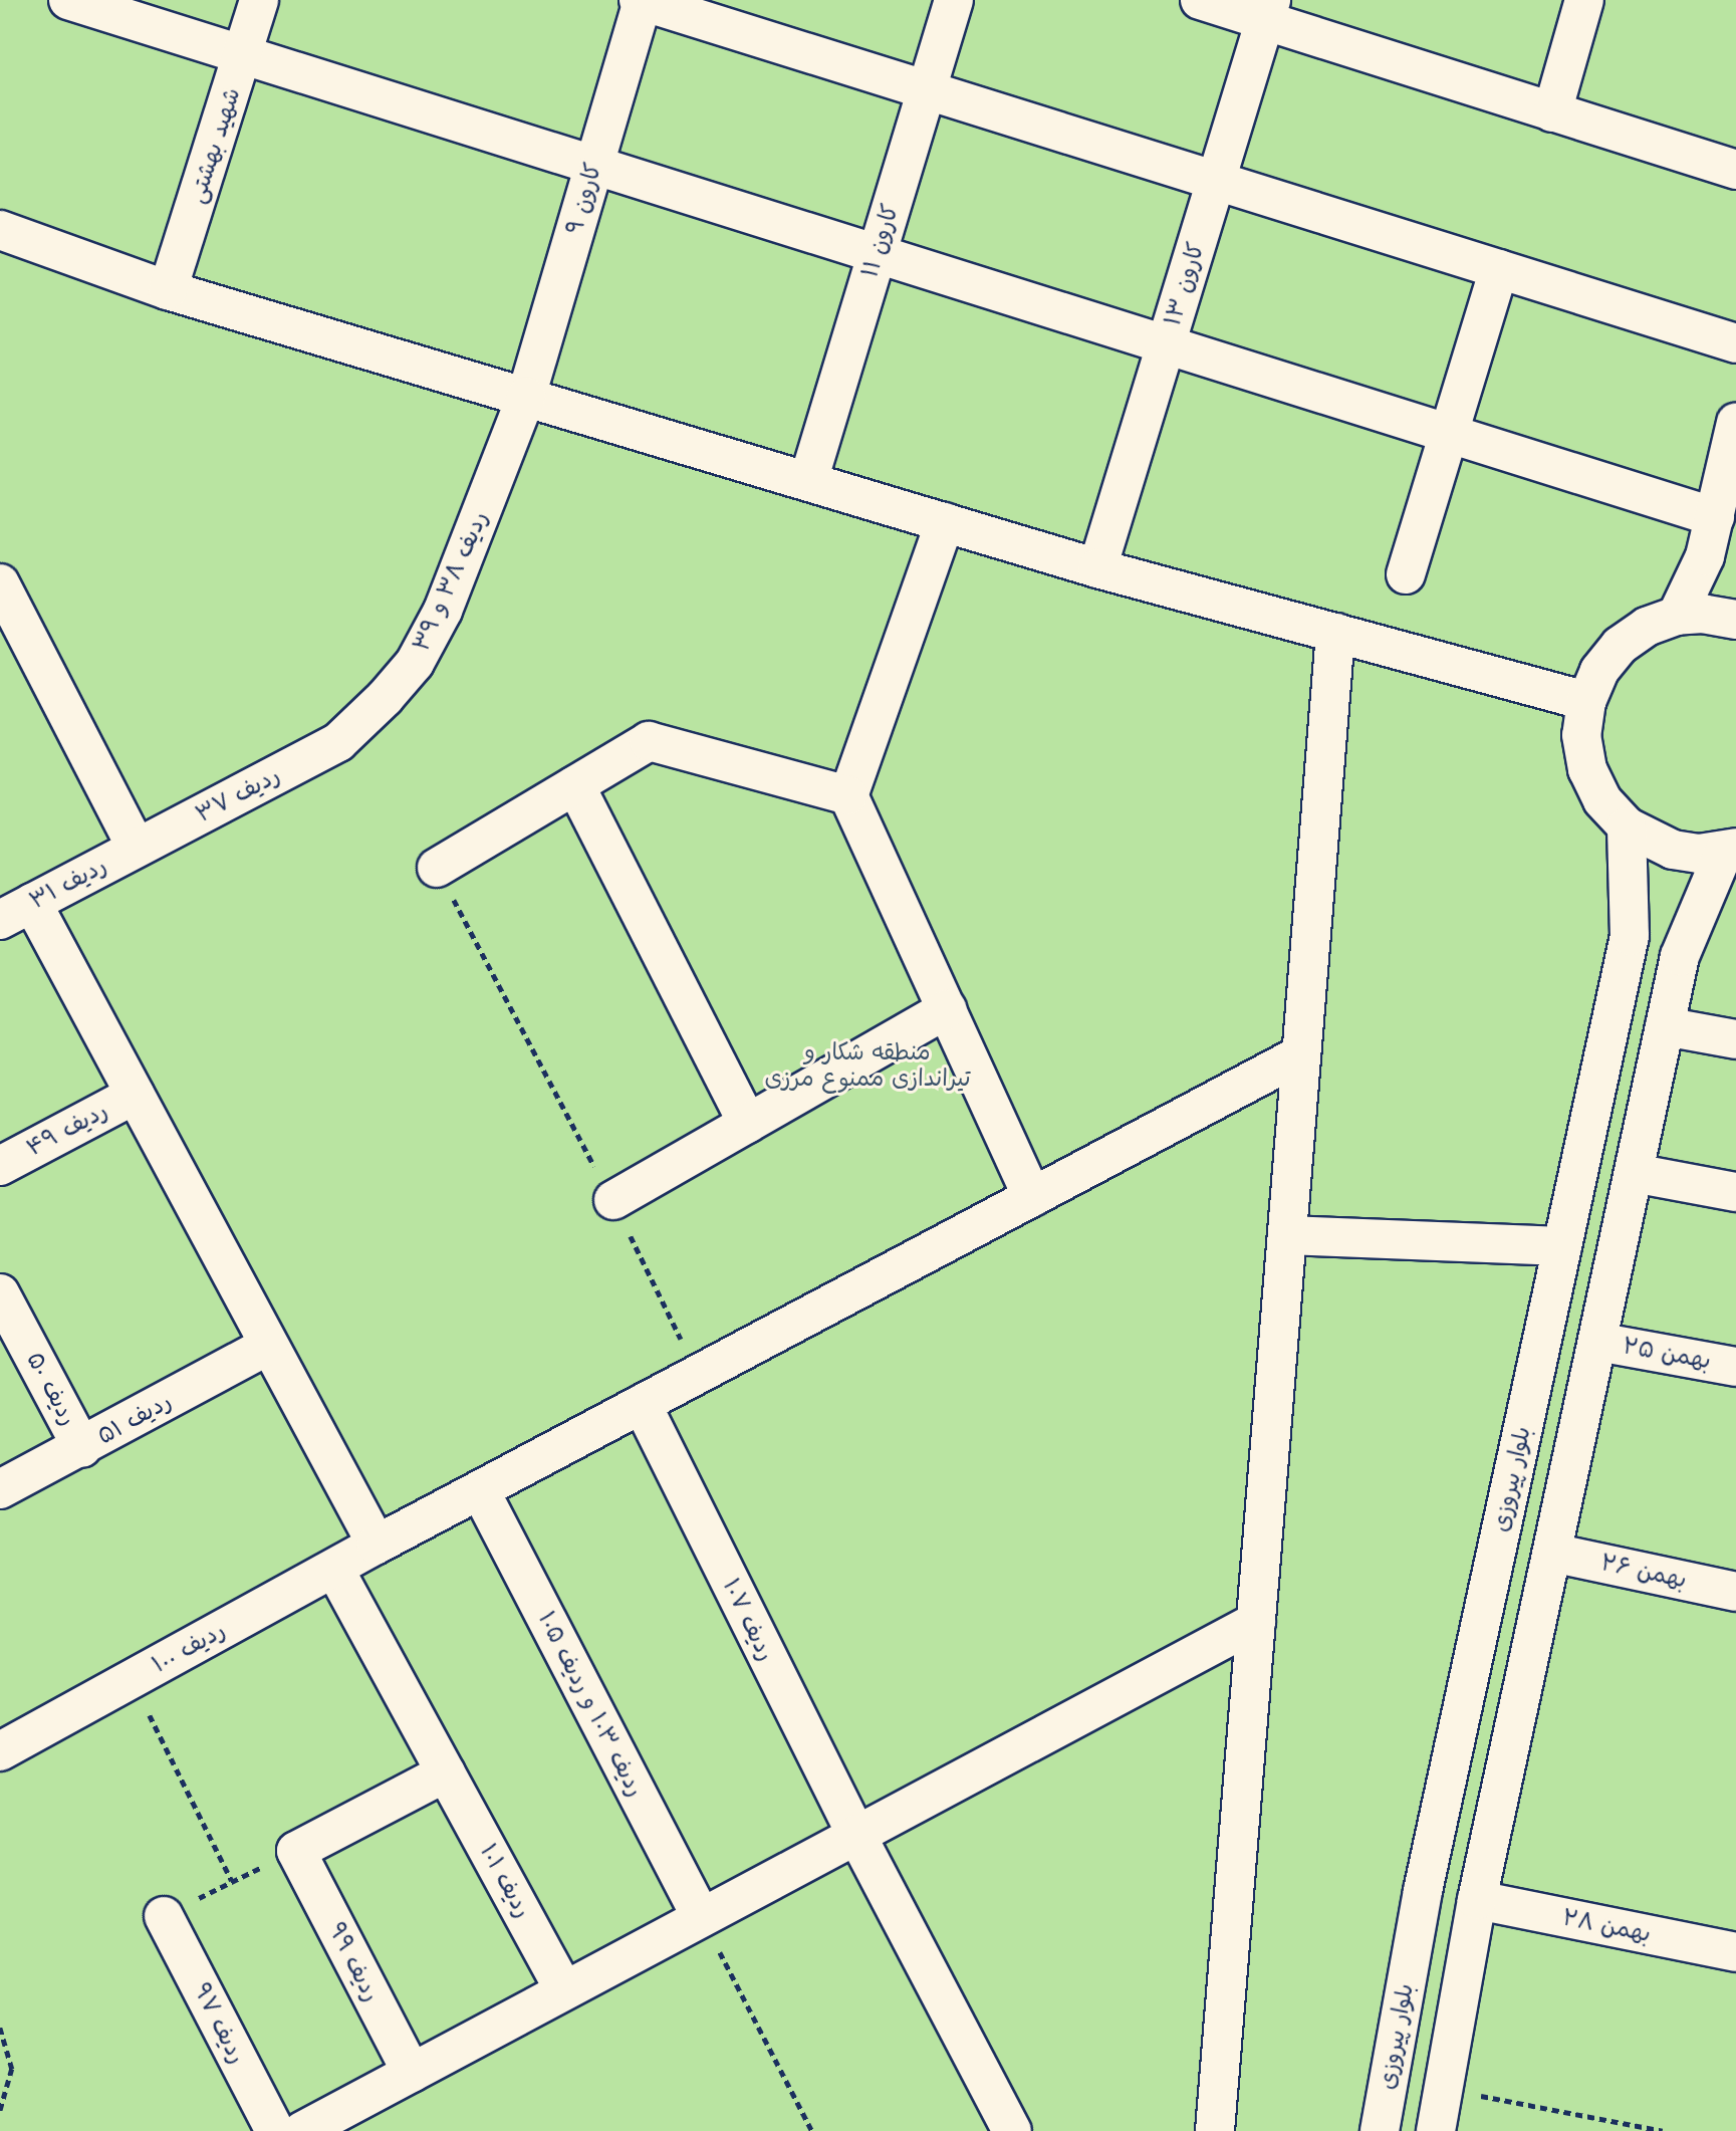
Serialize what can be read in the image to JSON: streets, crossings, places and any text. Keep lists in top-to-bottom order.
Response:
{
  "streets": {
    "street": [
      "شهید بهشتی",
      "کارون ۹",
      "کارون ۱۱",
      "کارون ۱۳",
      "ردیف ۳۸ و ۳۹",
      "ردیف ۳۷",
      "ردیف ۳۱",
      "ردیف ۴۹",
      "بهمن ۲۵",
      "ردیف ۵۰",
      "ردیف ۵۱",
      "بلوار پیروزی",
      "بهمن ۲۶",
      "ردیف ۱۰۷",
      "ردیف ۱۰۰",
      "ردیف ۱۰۳ و ردیف ۱۰۵",
      "ردیف ۱۰۱",
      "بهمن ۲۸",
      "ردیف ۹۹",
      "ردیف ۹۷"
    ]
  },
  "crossings": [
    ["کارون ۹", "ردیف ۳۸ و ۳۹"],
    ["ردیف ۳۸ و ۳۹", "ردیف ۳۷"],
    ["ردیف ۳۷", "ردیف ۳۱"],
    ["ردیف ۵۰", "ردیف ۵۱"],
    ["ردیف ۱۰۷", "ردیف ۱۰۰"],
    ["ردیف ۱۰۰", "ردیف ۱۰۳ و ردیف ۱۰۵"],
    ["ردیف ۱۰۰", "ردیف ۱۰۱"]
  ],
  "parks": ["منطقه شکار و تیراندازی ممنوع مرزی"]
}
